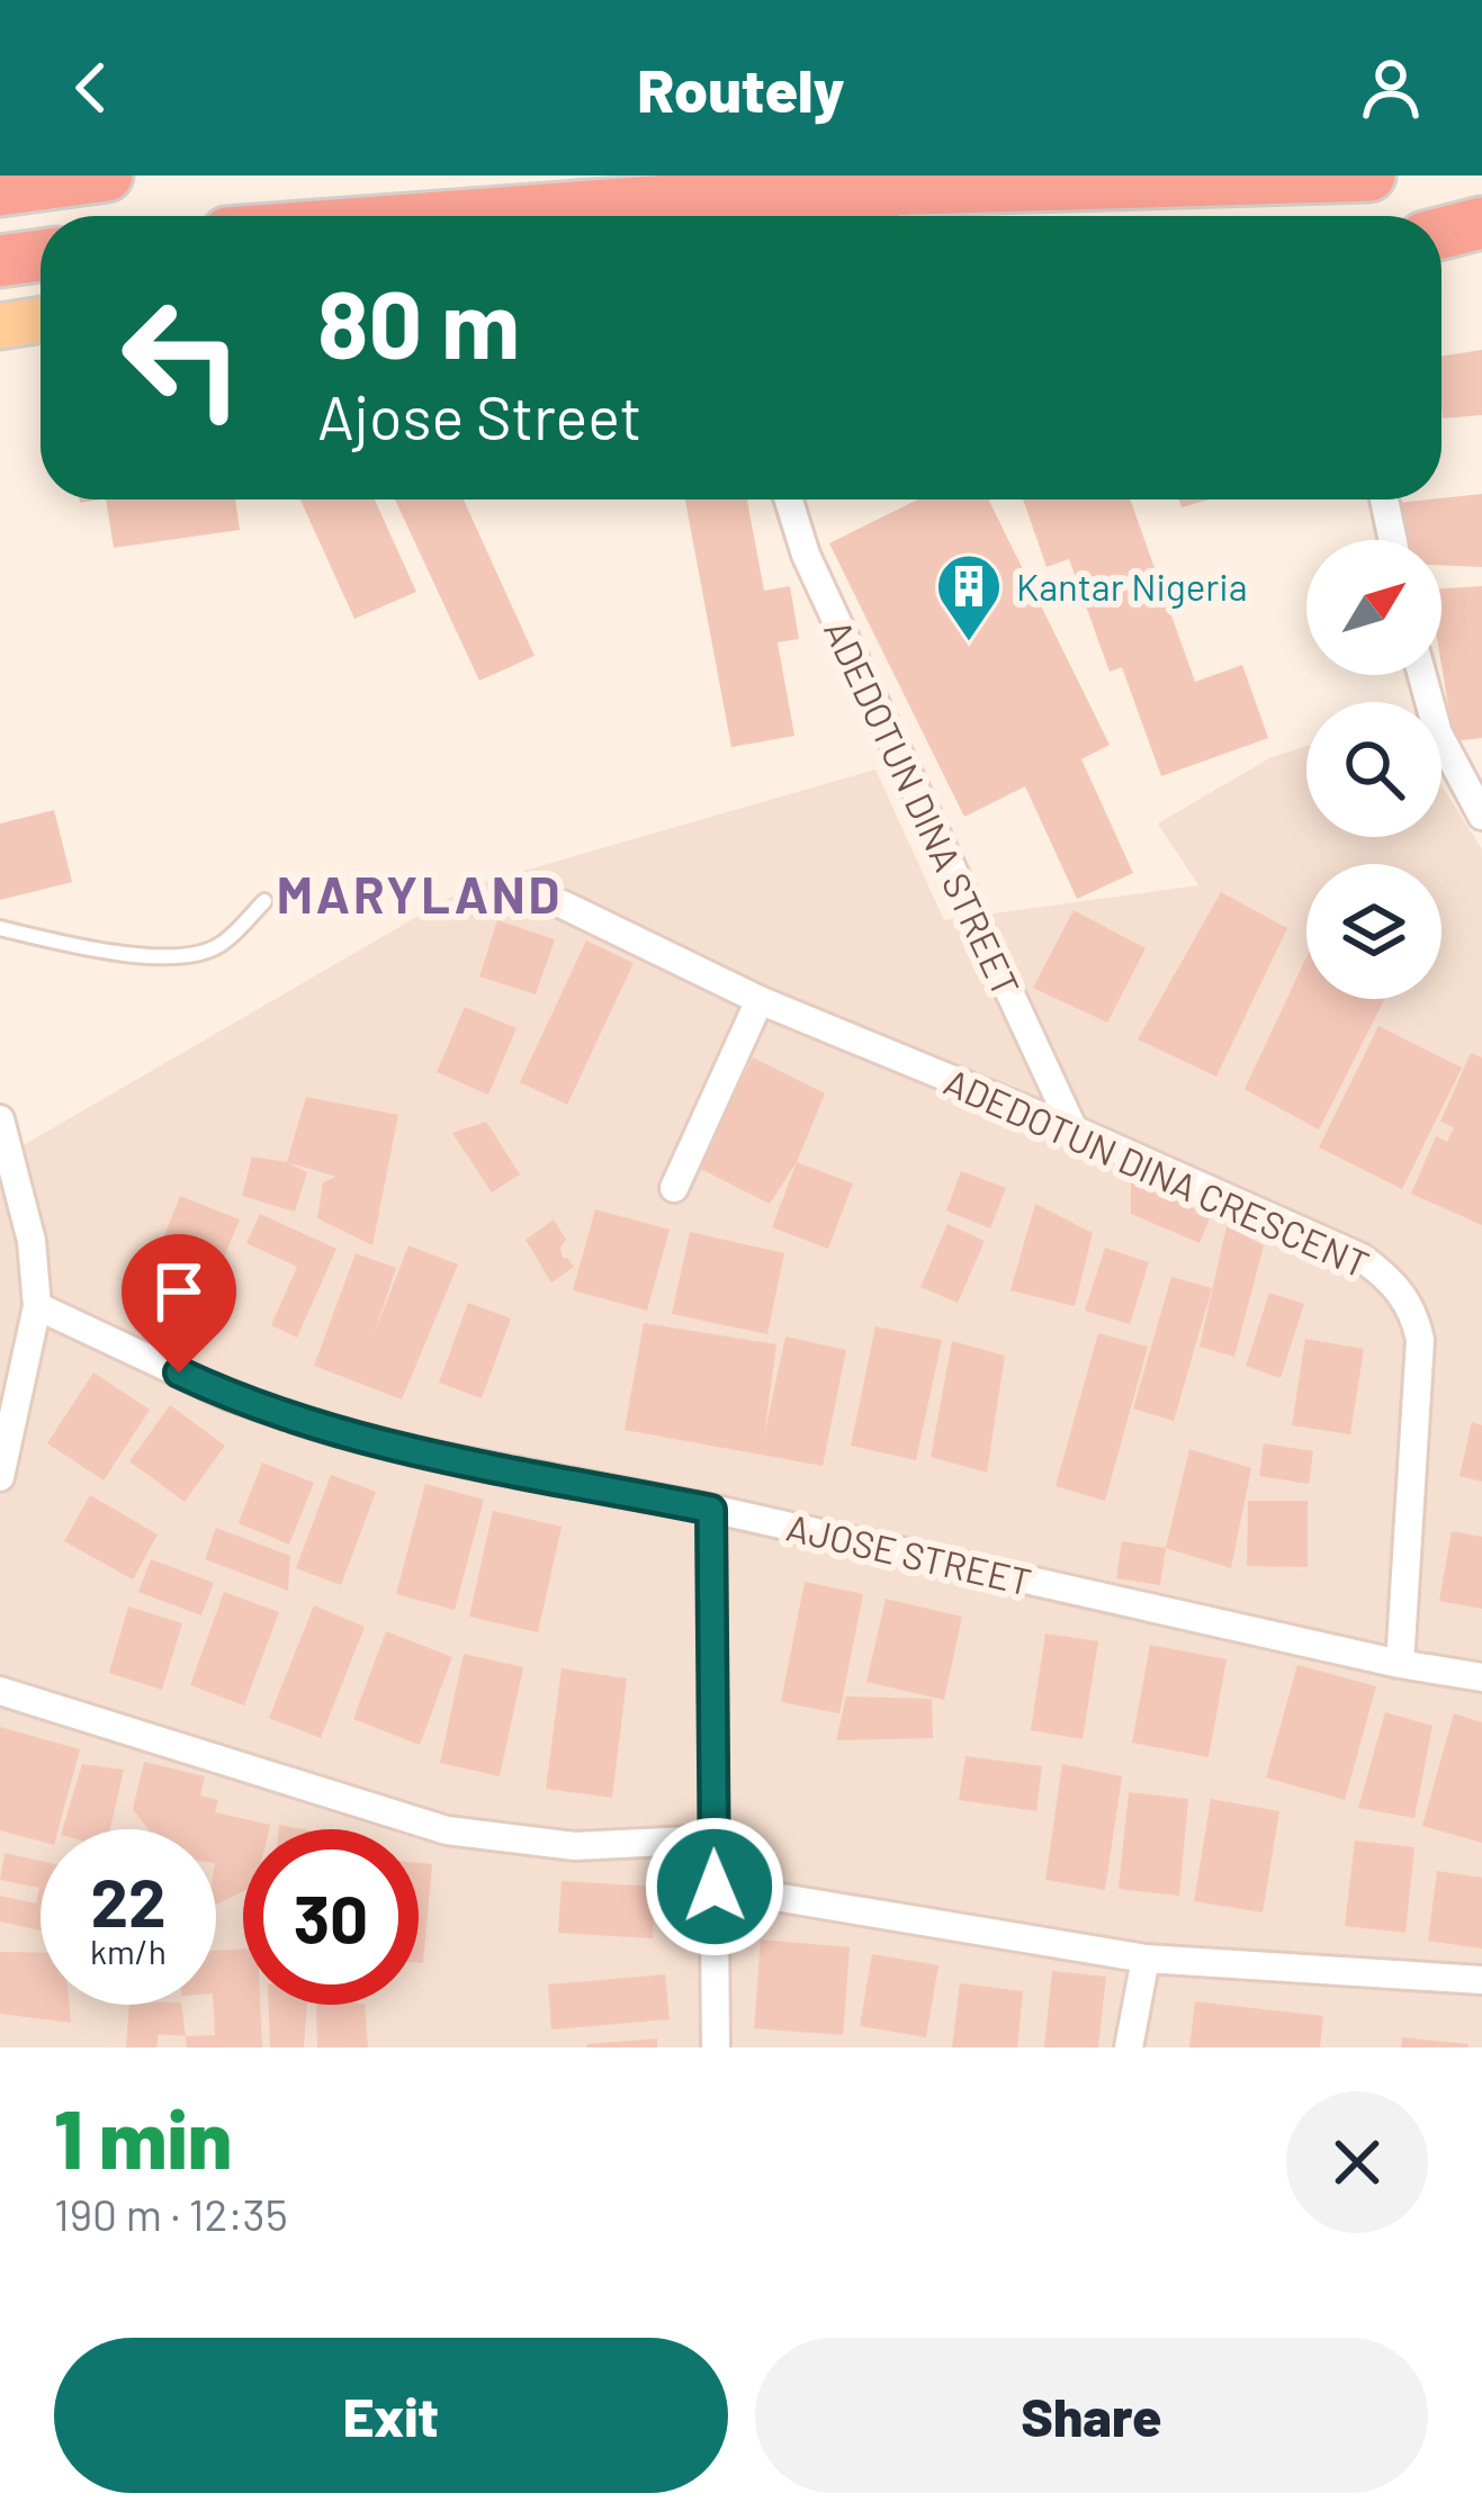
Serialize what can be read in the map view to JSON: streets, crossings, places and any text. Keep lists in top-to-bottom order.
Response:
{
  "streets": {
    "street": ["ADEDOTUN DINA STREET", "ADEDOTUN DINA CRESCENT", "AJOSE STREET"]
  },
  "crossings": [
    ["ADEDOTUN DINA STREET", "ADEDOTUN DINA CRESCENT"],
    ["ADEDOTUN DINA CRESCENT", "AJOSE STREET"]
  ],
  "districts": ["MARYLAND"],
  "places": {
    "building": ["Kantar Nigeria"]
  },
  "north": "top right",
  "page": {
    "header": "Routely",
    "turn": ["80 m", "Ajose Street"],
    "speed": "22 km/h",
    "limit": "30",
    "heading": ["1 min", "190 m · 12:35"],
    "buttons": ["Exit", "Share"]
  }
}
